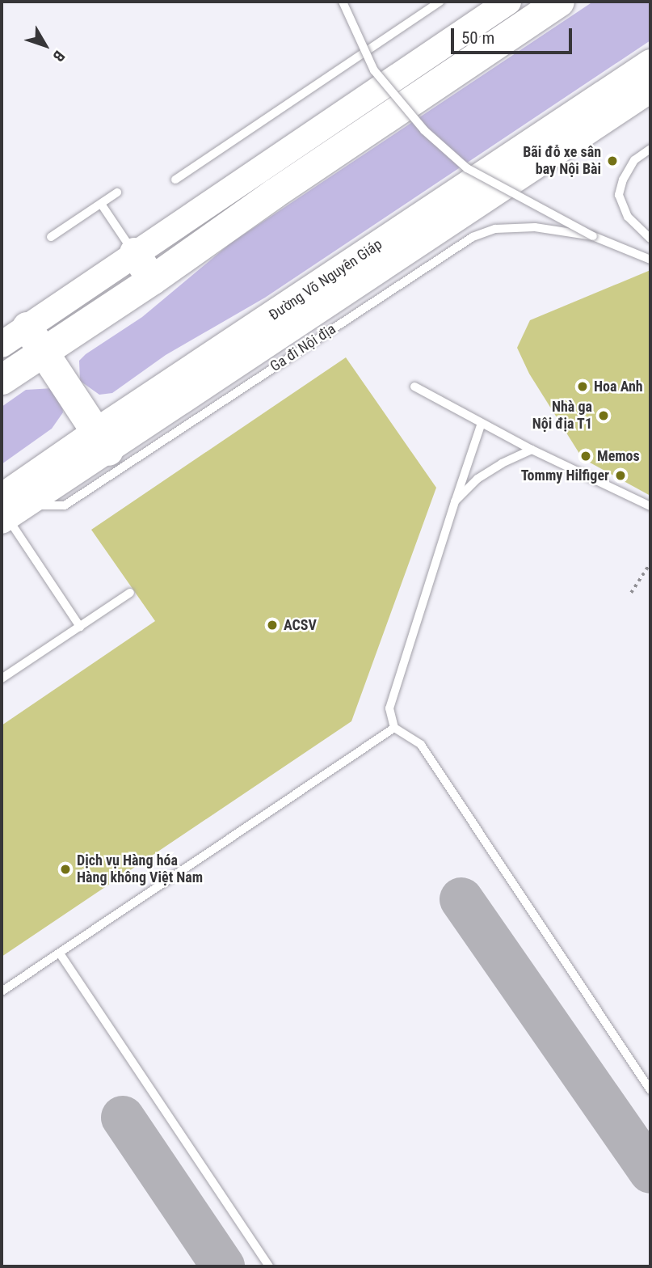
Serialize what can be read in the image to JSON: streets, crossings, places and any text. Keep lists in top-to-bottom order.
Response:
{
  "streets": {
    "highway": ["Đường Võ Nguyên Giáp"],
    "lane": ["Ga đi Nội địa"]
  },
  "crossings": [
    ["Đường Võ Nguyên Giáp", "Ga đi Nội địa"]
  ],
  "places": [
    "Bãi đỗ xe sân bay Nội Bài",
    "Hoa Anh",
    "Nhà ga Nội địa T1",
    "Memos",
    "Tommy Hilfiger",
    "ACSV",
    "Dịch vụ Hàng hóa Hàng không Việt Nam"
  ],
  "scale_bar": "50 m",
  "north": "bottom right"
}
